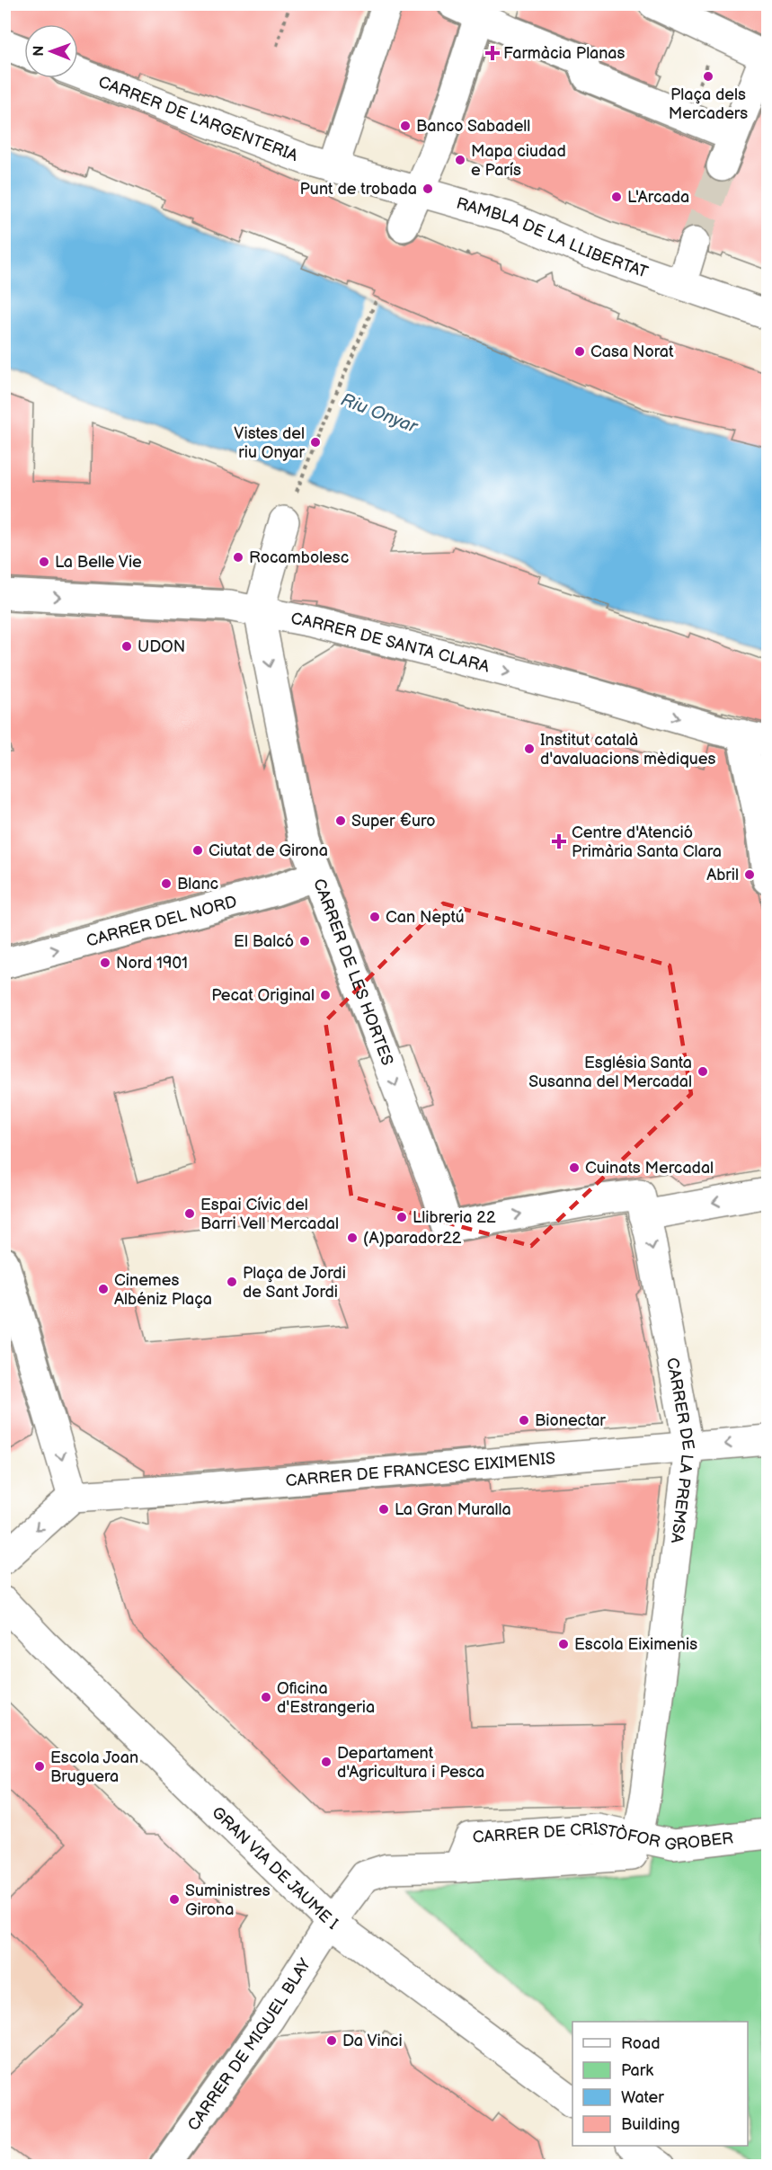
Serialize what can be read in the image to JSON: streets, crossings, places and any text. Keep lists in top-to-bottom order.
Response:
{
  "streets": {
    "street": [
      "CARRER DE L'ARGENTERIA",
      "RAMBLA DE LA LLIBERTAT",
      "CARRER DE SANTA CLARA",
      "CARRER DEL NORD",
      "CARRER DE LES HORTES",
      "CARRER DE LA PREMSA",
      "CARRER DE FRANCESC EIXIMENIS",
      "CARRER DE CRISTÒFOR GROBER",
      "GRAN VIA DE JAUME I",
      "CARRER DE MIQUEL BLAY"
    ]
  },
  "crossings": [
    ["CARRER DE L'ARGENTERIA", "RAMBLA DE LA LLIBERTAT"],
    ["CARRER DE SANTA CLARA", "CARRER DE LES HORTES"],
    ["CARRER DEL NORD", "CARRER DE LES HORTES"],
    ["CARRER DE LES HORTES", "CARRER DE LA PREMSA"],
    ["CARRER DE LA PREMSA", "CARRER DE FRANCESC EIXIMENIS"],
    ["CARRER DE LA PREMSA", "CARRER DE CRISTÒFOR GROBER"],
    ["CARRER DE CRISTÒFOR GROBER", "GRAN VIA DE JAUME I"],
    ["CARRER DE CRISTÒFOR GROBER", "CARRER DE MIQUEL BLAY"],
    ["GRAN VIA DE JAUME I", "CARRER DE MIQUEL BLAY"]
  ],
  "one_way": ["CARRER DE SANTA CLARA", "CARRER DEL NORD", "CARRER DE LA PREMSA"],
  "water": ["Riu Onyar"],
  "places": {
    "health": ["Farmàcia Planas", "Centre d'Atenció Primària Santa Clara"],
    "other": [
      "Plaça dels Mercaders",
      "Banco Sabadell",
      "Mapa ciudad e París",
      "Punt de trobada",
      "L'Arcada",
      "Casa Norat",
      "Vistes del riu Onyar",
      "Rocambolesc",
      "La Belle Vie",
      "UDON",
      "Institut català d'avaluacions mèdiques",
      "Super €uro",
      "Ciutat de Girona",
      "Abril",
      "Blanc",
      "Can Neptú",
      "El Balcó",
      "Nord 1901",
      "Pecat Original",
      "Església Santa Susanna del Mercadal",
      "Cuinats Mercadal",
      "Espai Cívic del Barri Vell Mercadal",
      "Llibreria 22",
      "(A)parador22",
      "Plaça de Jordi de Sant Jordi",
      "Cinemes Albéniz Plaça",
      "Bionectar",
      "La Gran Muralla",
      "Escola Eiximenis",
      "Oficina d'Estrangeria",
      "Departament d'Agricultura i Pesca",
      "Escola Joan Bruguera",
      "Suministres Girona",
      "Da Vinci"
    ]
  },
  "legend": [
    "Road",
    "Park",
    "Water",
    "Building"
  ],
  "north": "left"
}
